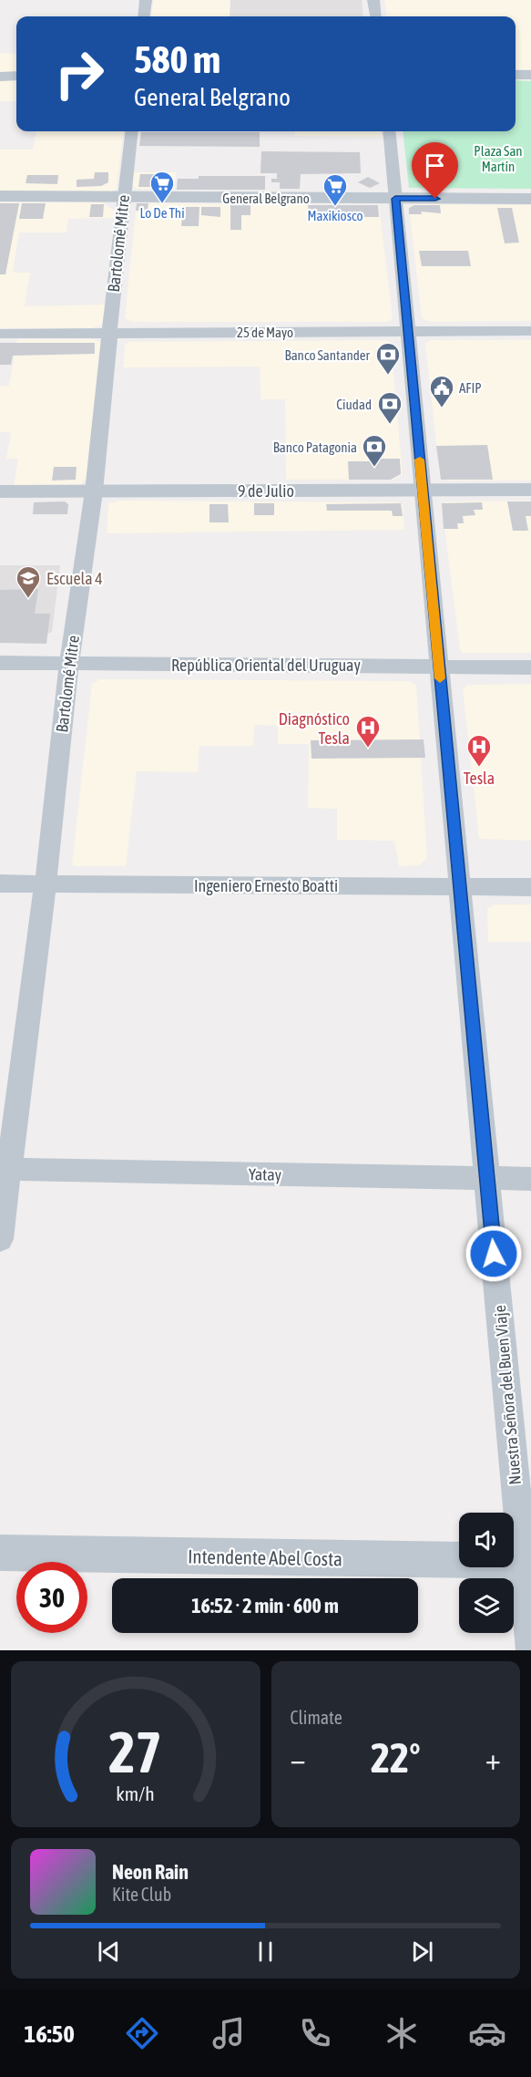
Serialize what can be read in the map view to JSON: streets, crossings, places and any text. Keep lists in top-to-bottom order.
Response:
{
  "streets": {
    "street": [
      "General Belgrano",
      "Bartolomé Mitre",
      "25 de Mayo",
      "9 de Julio",
      "República Oriental del Uruguay",
      "Ingeniero Ernesto Boatti",
      "Yatay",
      "Nuestra Señora del Buen Viaje",
      "Intendente Abel Costa"
    ]
  },
  "crossings": [
    ["General Belgrano", "Bartolomé Mitre"],
    ["General Belgrano", "Nuestra Señora del Buen Viaje"],
    ["Bartolomé Mitre", "25 de Mayo"],
    ["Bartolomé Mitre", "9 de Julio"],
    ["Bartolomé Mitre", "República Oriental del Uruguay"],
    ["Bartolomé Mitre", "Ingeniero Ernesto Boatti"],
    ["Bartolomé Mitre", "Yatay"],
    ["25 de Mayo", "Nuestra Señora del Buen Viaje"],
    ["9 de Julio", "Nuestra Señora del Buen Viaje"],
    ["República Oriental del Uruguay", "Nuestra Señora del Buen Viaje"],
    ["Ingeniero Ernesto Boatti", "Nuestra Señora del Buen Viaje"],
    ["Yatay", "Nuestra Señora del Buen Viaje"],
    ["Nuestra Señora del Buen Viaje", "Intendente Abel Costa"]
  ],
  "parks": ["Plaza San Martín"],
  "places": {
    "supermarket": ["Lo De Thi", "Maxikiosco"],
    "bank": ["Banco Santander", "Ciudad", "Banco Patagonia"],
    "public building": ["AFIP"],
    "school or university": ["Escuela 4"],
    "hospital": ["Diagnóstico Tesla", "Tesla"]
  },
  "page": {
    "turn": ["580 m", "General Belgrano"],
    "limit": "30",
    "trip": "16:52 · 2 min · 600 m",
    "tile": "Climate",
    "heat": ["−", "22°", "+"],
    "song": ["Neon Rain", "Kite Club"],
    "tabs": "16:50",
    "gauge": ["27", "km/h"]
  }
}
